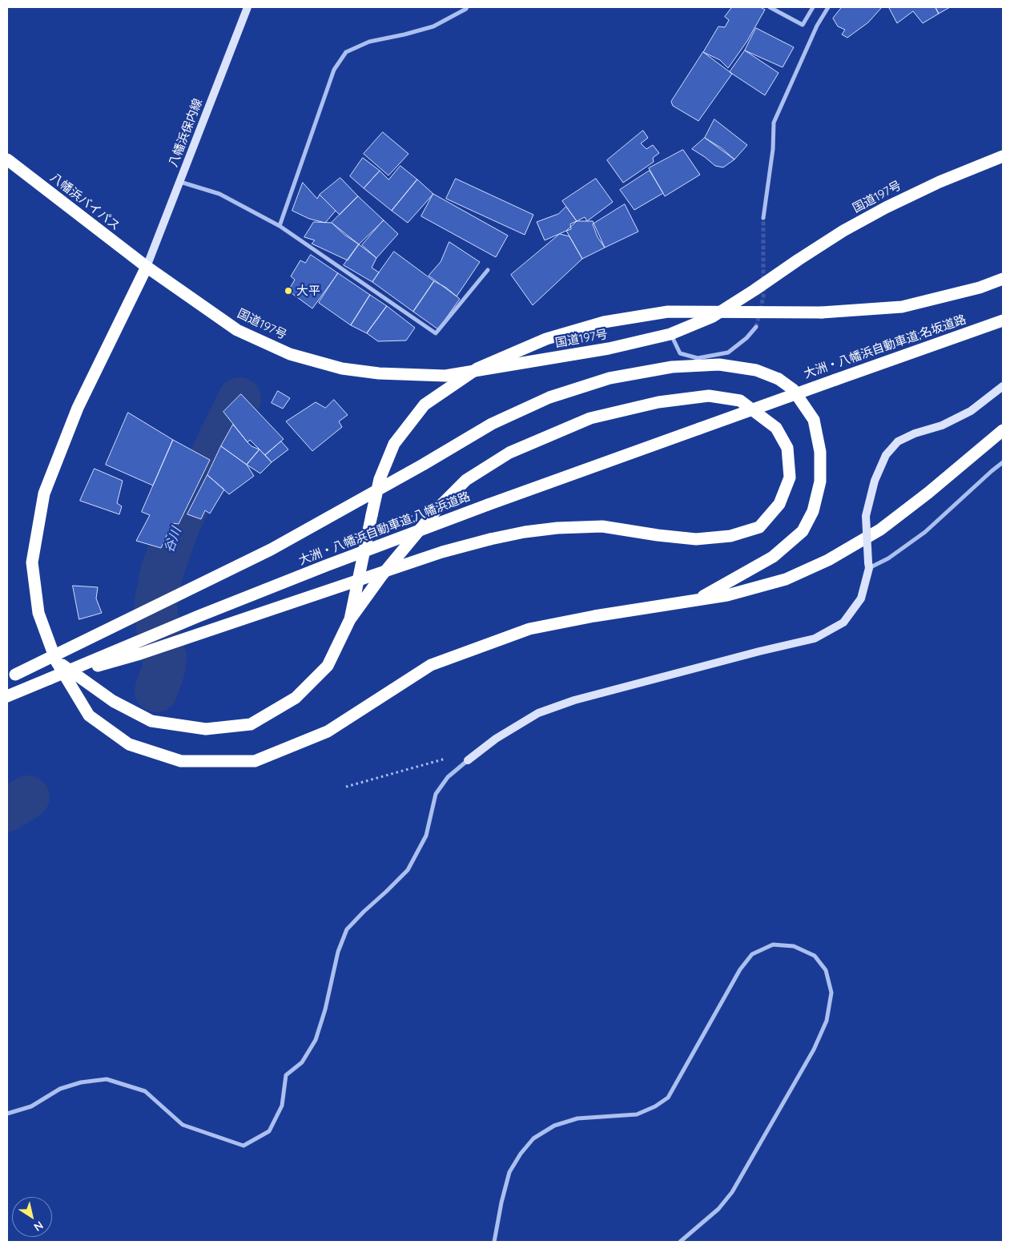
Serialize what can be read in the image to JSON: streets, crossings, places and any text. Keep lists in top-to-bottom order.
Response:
{
  "streets": {
    "highway": [
      "国道197号",
      "八幡浜バイパス",
      "大洲・八幡浜自動車道;名坂道路",
      "大洲・八幡浜自動車道;八幡浜道路"
    ],
    "street": ["八幡浜保内線"]
  },
  "crossings": [
    ["八幡浜保内線", "国道197号"],
    ["八幡浜保内線", "八幡浜バイパス"],
    ["国道197号", "八幡浜バイパス"],
    ["大洲・八幡浜自動車道;名坂道路", "大洲・八幡浜自動車道;八幡浜道路"]
  ],
  "water": ["谷川"],
  "places": ["大平"],
  "north": "bottom right"
}
